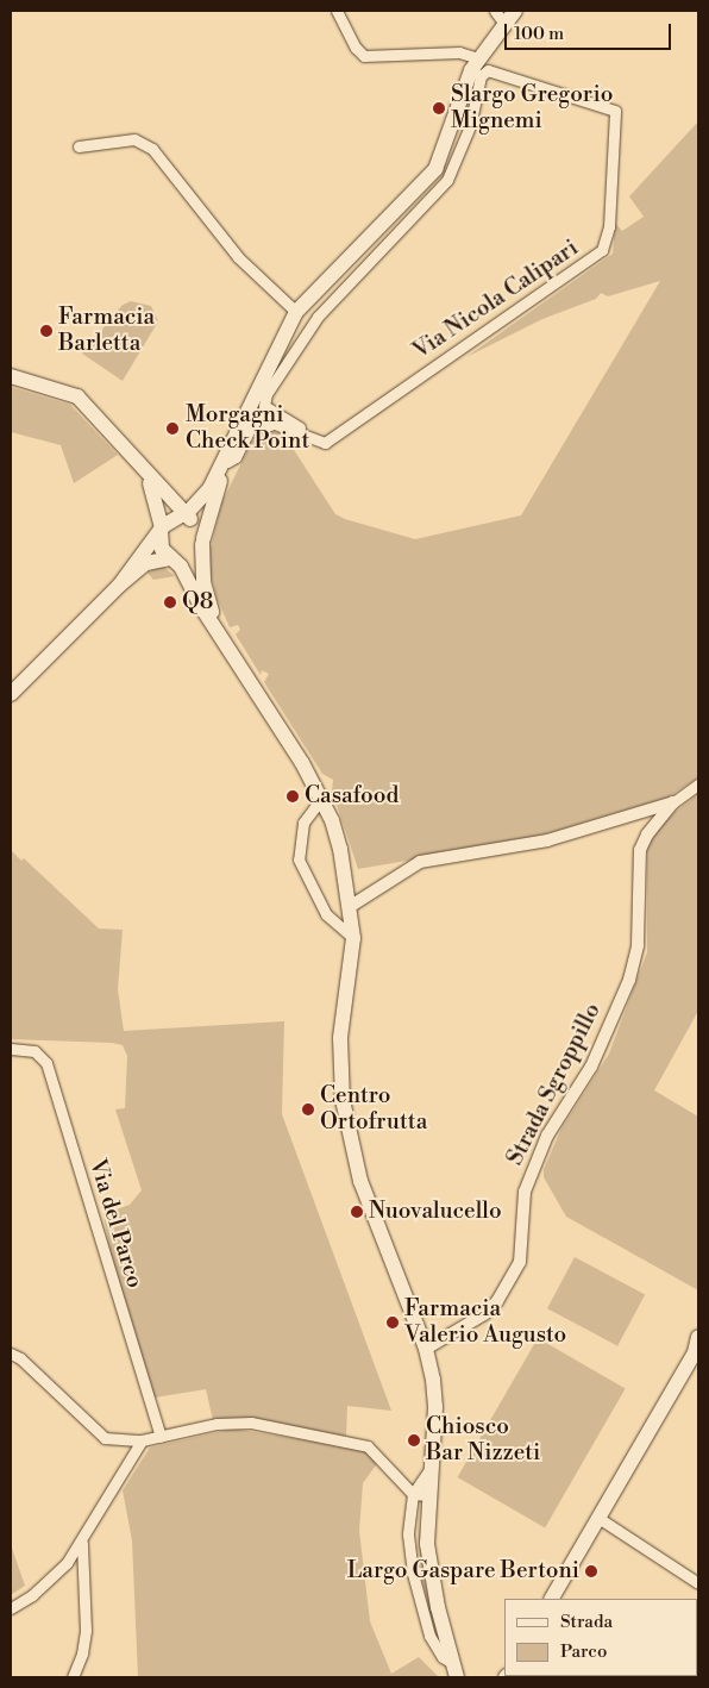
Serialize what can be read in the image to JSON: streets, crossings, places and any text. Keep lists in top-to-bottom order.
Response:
{
  "streets": {
    "street": ["Via Nicola Calipari", "Strada Sgroppillo", "Via del Parco"]
  },
  "places": [
    "Slargo Gregorio Mignemi",
    "Farmacia Barletta",
    "Morgagni Check Point",
    "Q8",
    "Casafood",
    "Centro Ortofrutta",
    "Nuovalucello",
    "Farmacia Valerio Augusto",
    "Chiosco Bar Nizzeti",
    "Largo Gaspare Bertoni"
  ],
  "legend": ["Strada", "Parco"],
  "scale_bar": "100 m"
}
